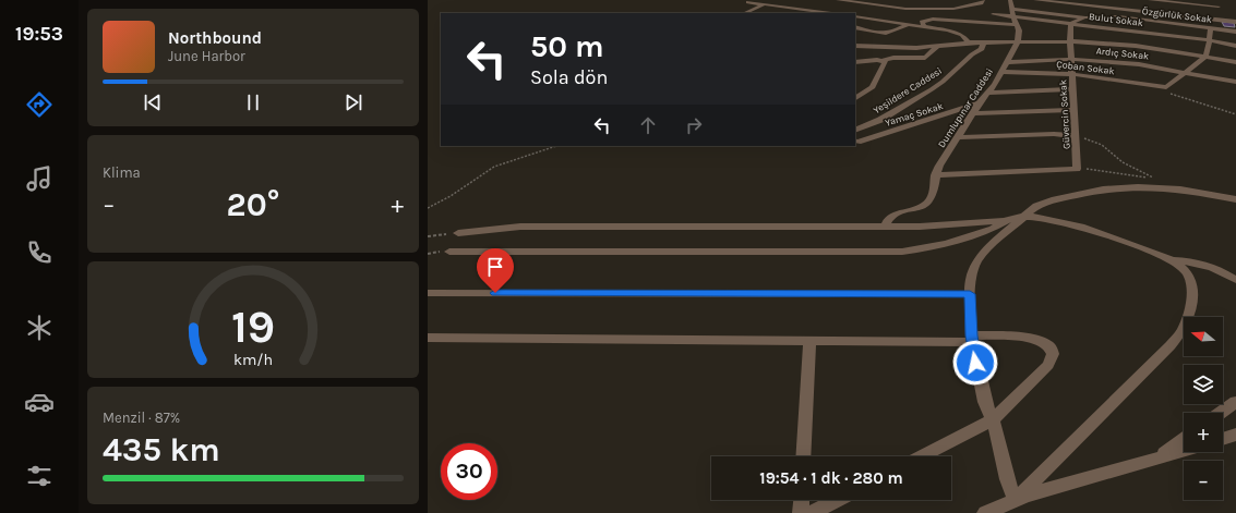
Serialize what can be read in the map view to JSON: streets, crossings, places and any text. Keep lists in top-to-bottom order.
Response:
{
  "streets": {
    "street": [
      "Özgürlük Sokak",
      "Bulut Sokak",
      "Ardıç Sokak",
      "Çoban Sokak",
      "Yeşildere Caddesi",
      "Dumlupınar Caddesi",
      "Yamaç Sokak",
      "Güvercin Sokak"
    ]
  },
  "crossings": [
    ["Özgürlük Sokak", "Bulut Sokak"],
    ["Bulut Sokak", "Güvercin Sokak"],
    ["Ardıç Sokak", "Dumlupınar Caddesi"],
    ["Ardıç Sokak", "Güvercin Sokak"],
    ["Çoban Sokak", "Dumlupınar Caddesi"],
    ["Çoban Sokak", "Güvercin Sokak"],
    ["Dumlupınar Caddesi", "Yamaç Sokak"]
  ],
  "north": "left",
  "page": {
    "tabs": "19:53",
    "turn": ["50 m", "Sola dön"],
    "song": ["Northbound", "June Harbor"],
    "tile": [
      "Klima",
      ["Menzil · 87%", "435 km"]
    ],
    "heat": ["−", "20°", "+"],
    "map_buttons": ["+", "−"],
    "limit": "30",
    "trip": "19:54 · 1 dk · 280 m",
    "gauge": ["19", "km/h"]
  }
}
